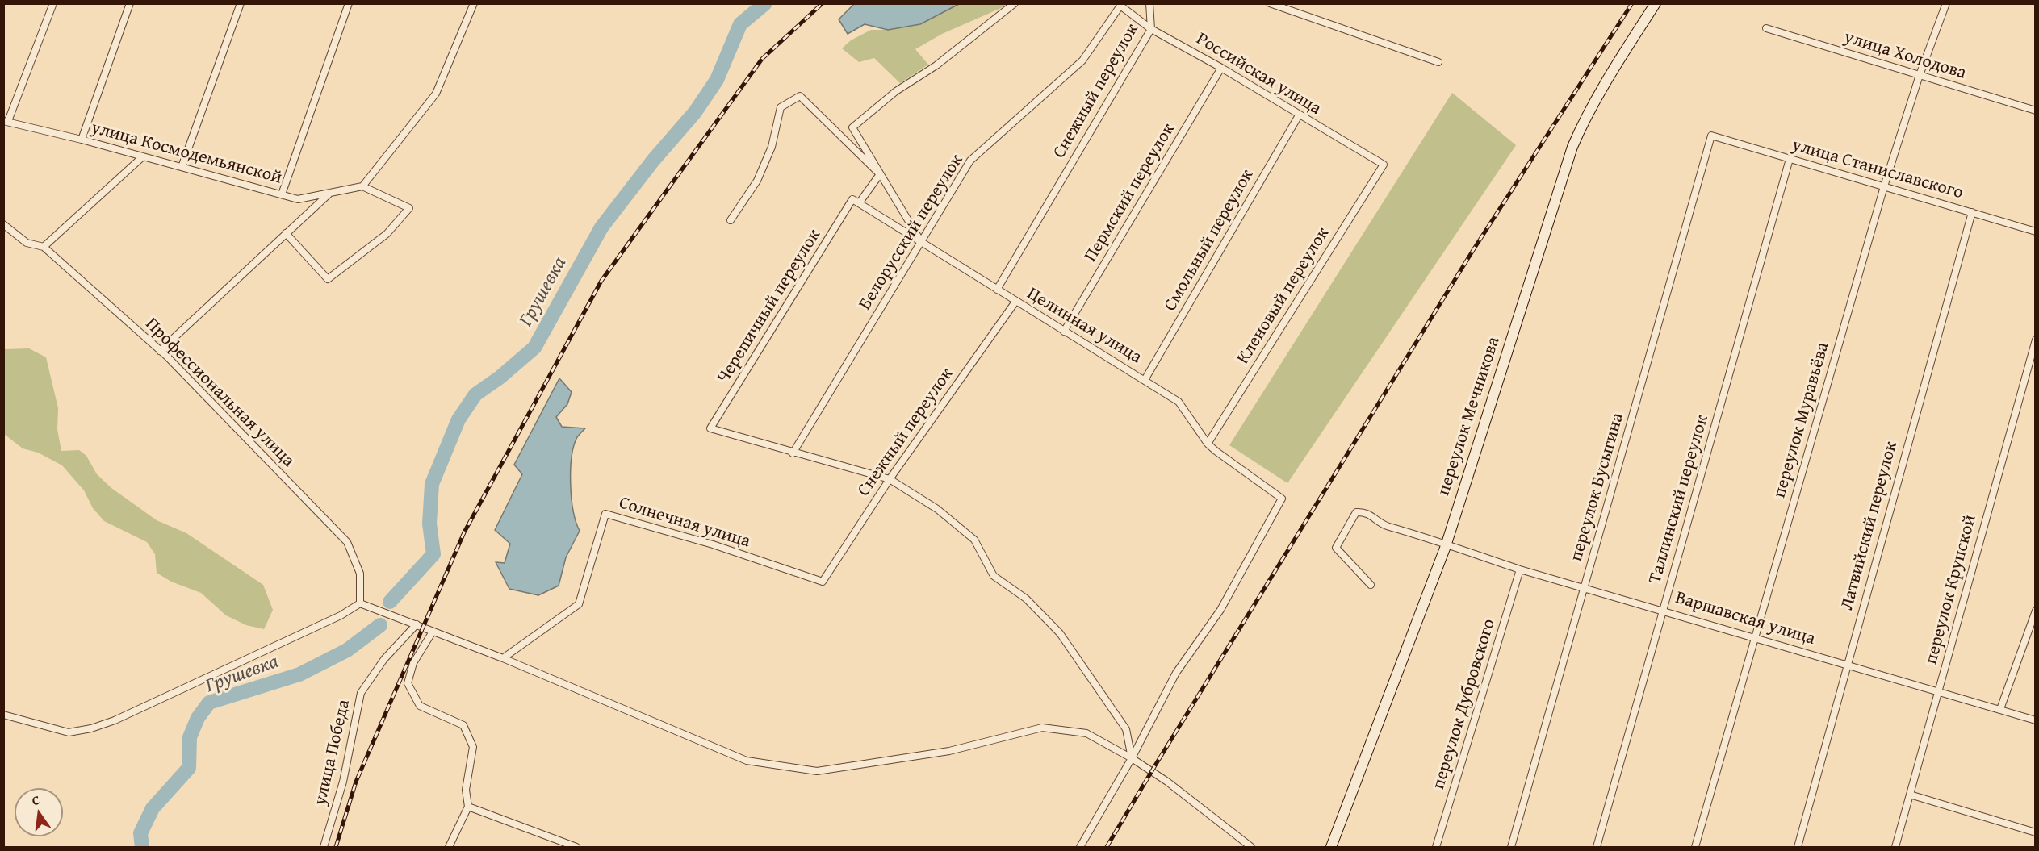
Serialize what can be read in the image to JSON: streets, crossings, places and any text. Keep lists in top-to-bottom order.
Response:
{
  "streets": {
    "street": [
      "улица Холодова",
      "Российская улица",
      "Снежный переулок",
      "улица Космодемьянской",
      "улица Станиславского",
      "Пермский переулок",
      "Белорусский переулок",
      "Смольный переулок",
      "Кленовый переулок",
      "Черепичный переулок",
      "Целинная улица",
      "Профессиональная улица",
      "переулок Мечникова",
      "переулок Муравьёва",
      "переулок Бусыгина",
      "Таллинский переулок",
      "Солнечная улица",
      "Латвийский переулок",
      "переулок Крупской",
      "Варшавская улица",
      "переулок Дубровского",
      "улица Победа"
    ]
  },
  "crossings": [
    ["улица Холодова", "переулок Муравьёва"],
    ["Российская улица", "Снежный переулок"],
    ["Российская улица", "Пермский переулок"],
    ["Российская улица", "Белорусский переулок"],
    ["Российская улица", "Смольный переулок"],
    ["Российская улица", "Кленовый переулок"],
    ["Снежный переулок", "Целинная улица"],
    ["Снежный переулок", "Солнечная улица"],
    ["улица Станиславского", "переулок Муравьёва"],
    ["улица Станиславского", "переулок Бусыгина"],
    ["улица Станиславского", "Таллинский переулок"],
    ["улица Станиславского", "Латвийский переулок"],
    ["Пермский переулок", "Целинная улица"],
    ["Белорусский переулок", "Черепичный переулок"],
    ["Белорусский переулок", "Целинная улица"],
    ["Смольный переулок", "Целинная улица"],
    ["Кленовый переулок", "Целинная улица"],
    ["Черепичный переулок", "Целинная улица"],
    ["переулок Мечникова", "Варшавская улица"],
    ["переулок Муравьёва", "Варшавская улица"],
    ["переулок Бусыгина", "Варшавская улица"],
    ["Таллинский переулок", "Варшавская улица"],
    ["Латвийский переулок", "Варшавская улица"],
    ["переулок Крупской", "Варшавская улица"],
    ["Варшавская улица", "переулок Дубровского"]
  ],
  "water": ["Грушевка"],
  "north": "top"
}
